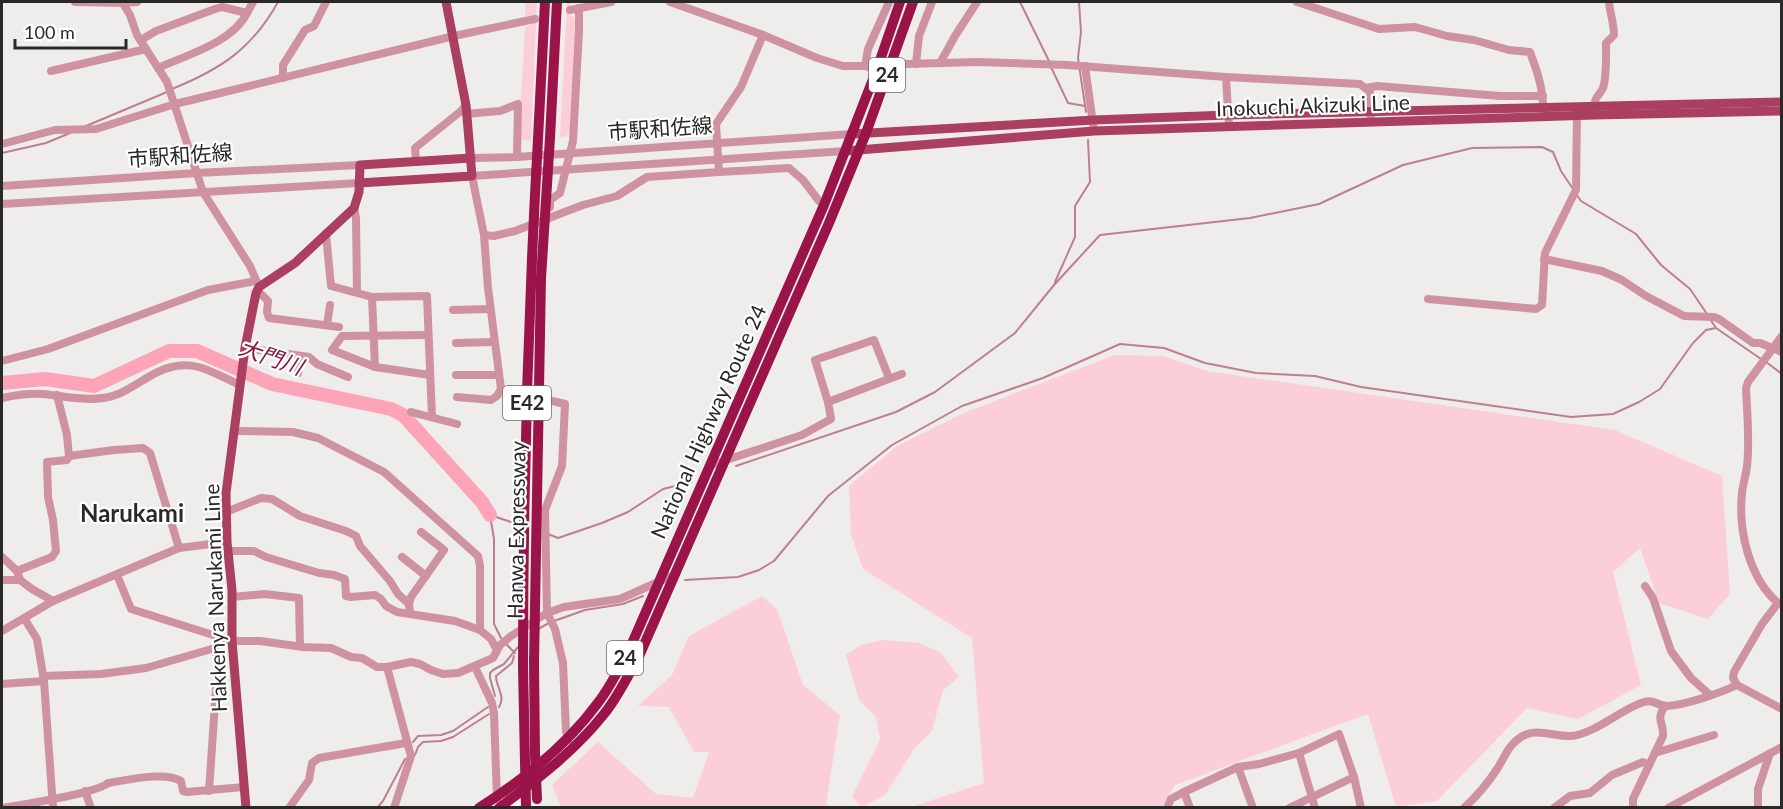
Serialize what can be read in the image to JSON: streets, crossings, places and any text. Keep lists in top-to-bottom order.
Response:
{
  "streets": {
    "highway": [
      "24",
      "E42",
      "National Highway Route 24",
      "Hanwa Expressway"
    ],
    "main road": ["Inokuchi Akizuki Line", "Hakkenya Narukami Line"],
    "street": ["市駅和佐線"]
  },
  "crossings": [
    ["Inokuchi Akizuki Line", "市駅和佐線"],
    ["Inokuchi Akizuki Line", "National Highway Route 24"],
    ["市駅和佐線", "National Highway Route 24"]
  ],
  "districts": ["Narukami"],
  "water": ["大門川"],
  "scale_bar": "100 m"
}
